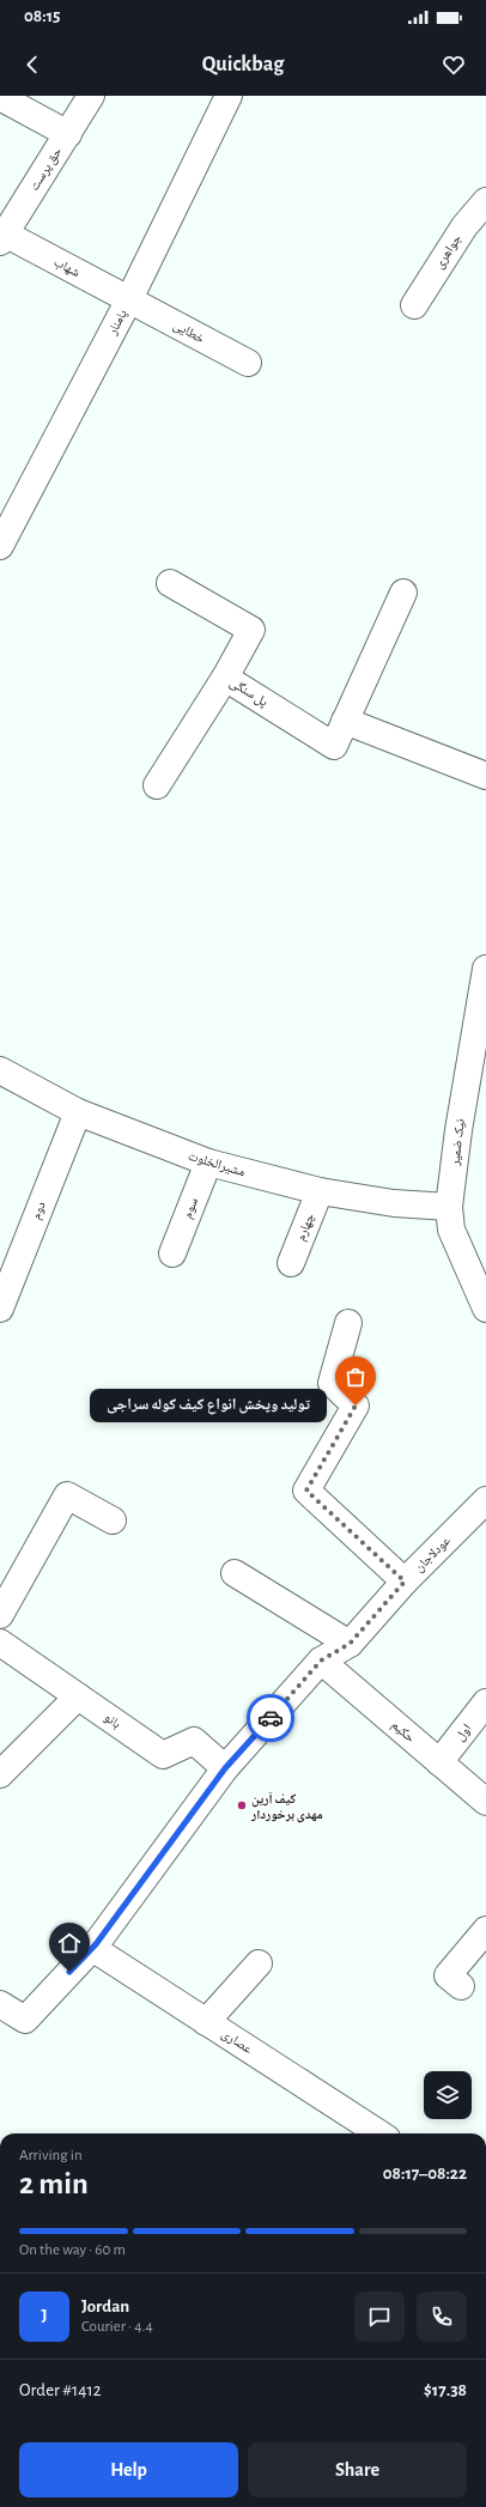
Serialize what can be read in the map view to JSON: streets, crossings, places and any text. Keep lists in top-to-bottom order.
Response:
{
  "streets": {
    "street": [
      "حق پرست",
      "جواهری",
      "شهاب",
      "پامنار",
      "خطایی",
      "پل سنگی",
      "نیک ضمیر",
      "مشیرالخلوت",
      "سوم",
      "دوم",
      "چهارم",
      "عودلاجان",
      "بانو",
      "حکیم",
      "اول",
      "عصاری"
    ]
  },
  "crossings": [
    ["حق پرست", "شهاب"],
    ["شهاب", "پامنار"],
    ["شهاب", "خطایی"],
    ["پامنار", "خطایی"],
    ["نیک ضمیر", "مشیرالخلوت"],
    ["مشیرالخلوت", "سوم"],
    ["مشیرالخلوت", "دوم"],
    ["مشیرالخلوت", "چهارم"],
    ["عودلاجان", "بانو"],
    ["عودلاجان", "حکیم"],
    ["عودلاجان", "عصاری"],
    ["حکیم", "اول"]
  ],
  "places": ["تولید وپخش انواع کیف کوله سراجی", "کیف آرین مهدی برخوردار"],
  "page": {
    "status": "08:15",
    "header": "Quickbag",
    "bubble": "تولید وپخش انواع کیف کوله سراجی",
    "heading": ["2 min", "Arriving in", "08:17–08:22"],
    "panel": [
      "Jordan",
      "Courier · 4.4",
      "Order #1412",
      "$17.38"
    ],
    "bar": "On the way · 60 m",
    "round": "J",
    "buttons": ["Help", "Share"]
  }
}
